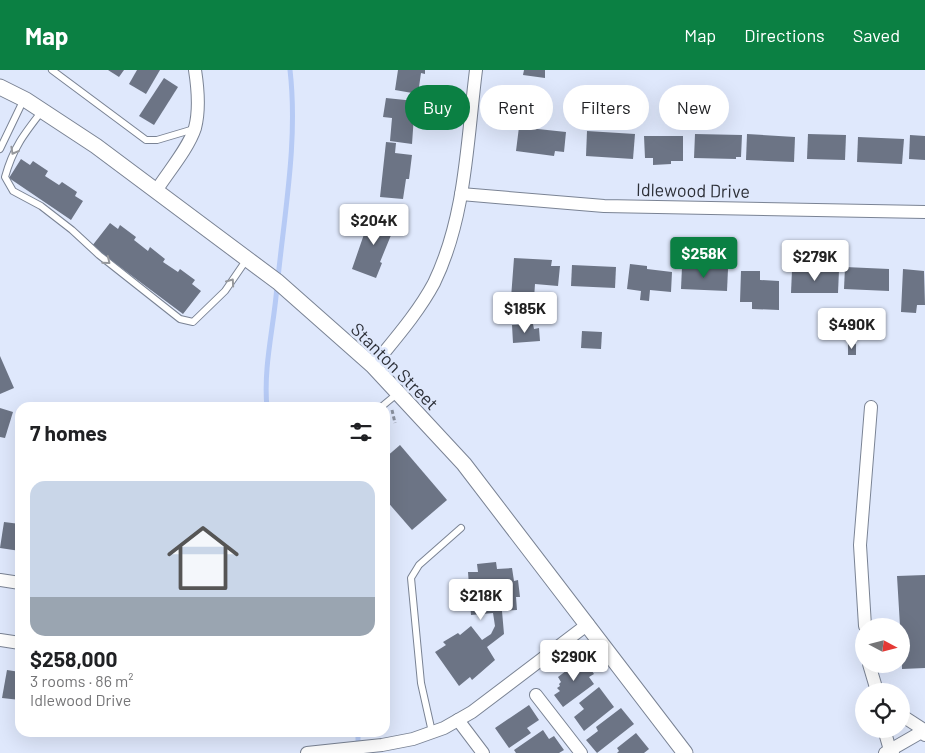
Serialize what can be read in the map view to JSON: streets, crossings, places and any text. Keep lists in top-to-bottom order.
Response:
{
  "streets": {
    "street": ["Idlewood Drive", "Stanton Street"]
  },
  "north": "right",
  "page": {
    "header": "Map",
    "nav": ["Map", "Directions", "Saved"],
    "chip": [
      "Buy",
      "Rent",
      "Filters",
      "New"
    ],
    "price": [
      "$204K",
      "$258K",
      "$279K",
      "$185K",
      "$490K",
      "$218K",
      "$290K"
    ],
    "heading": "7 homes",
    "list": [
      {
        "name": "$258,000",
        "note": "3 rooms · 86 m² · Idlewood Drive"
      }
    ]
  }
}
